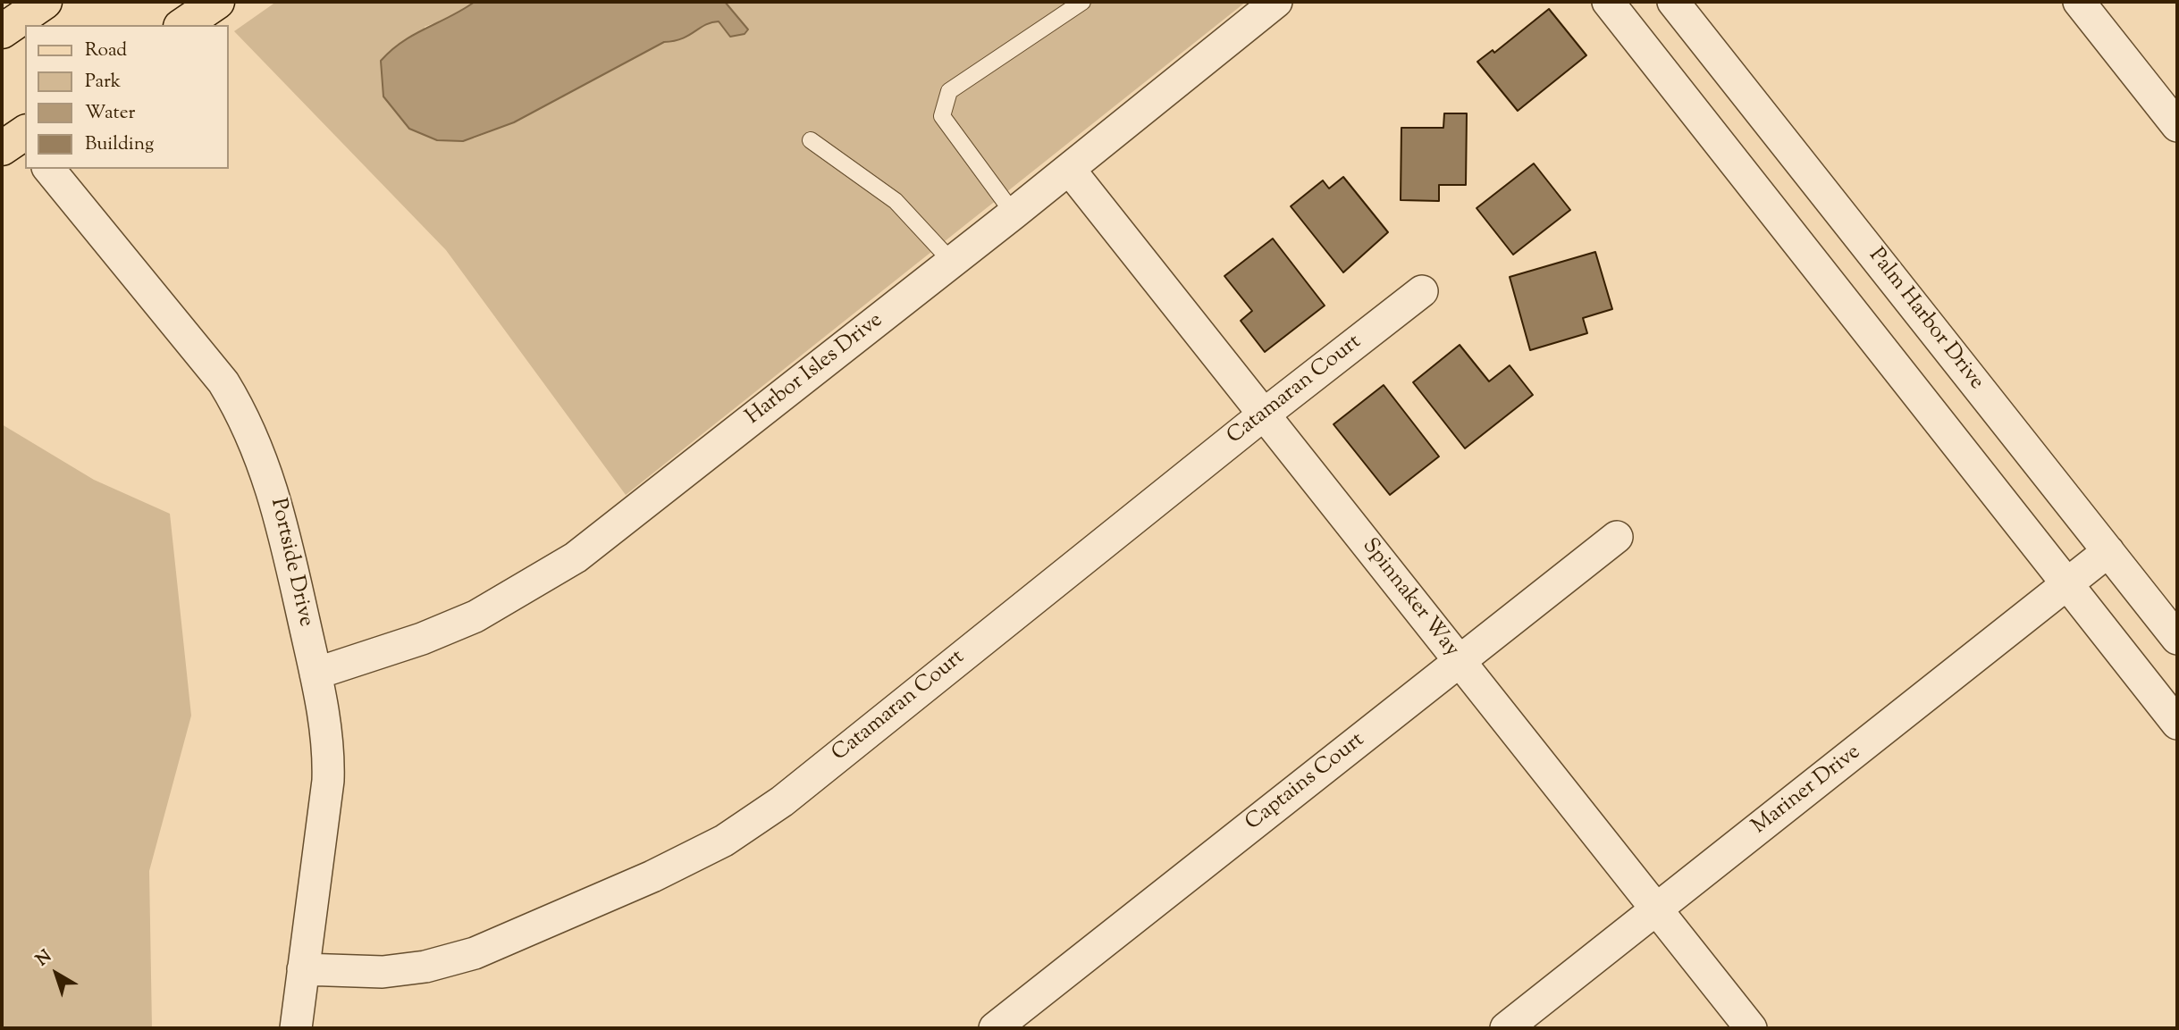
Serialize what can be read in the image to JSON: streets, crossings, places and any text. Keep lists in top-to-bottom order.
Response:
{
  "streets": {
    "street": [
      "Palm Harbor Drive",
      "Harbor Isles Drive",
      "Catamaran Court",
      "Portside Drive",
      "Spinnaker Way",
      "Captains Court",
      "Mariner Drive"
    ]
  },
  "crossings": [
    ["Palm Harbor Drive", "Mariner Drive"],
    ["Harbor Isles Drive", "Portside Drive"],
    ["Harbor Isles Drive", "Spinnaker Way"],
    ["Catamaran Court", "Portside Drive"],
    ["Catamaran Court", "Spinnaker Way"],
    ["Spinnaker Way", "Captains Court"],
    ["Spinnaker Way", "Mariner Drive"]
  ],
  "legend": [
    "Road",
    "Park",
    "Water",
    "Building"
  ],
  "north": "top left"
}
